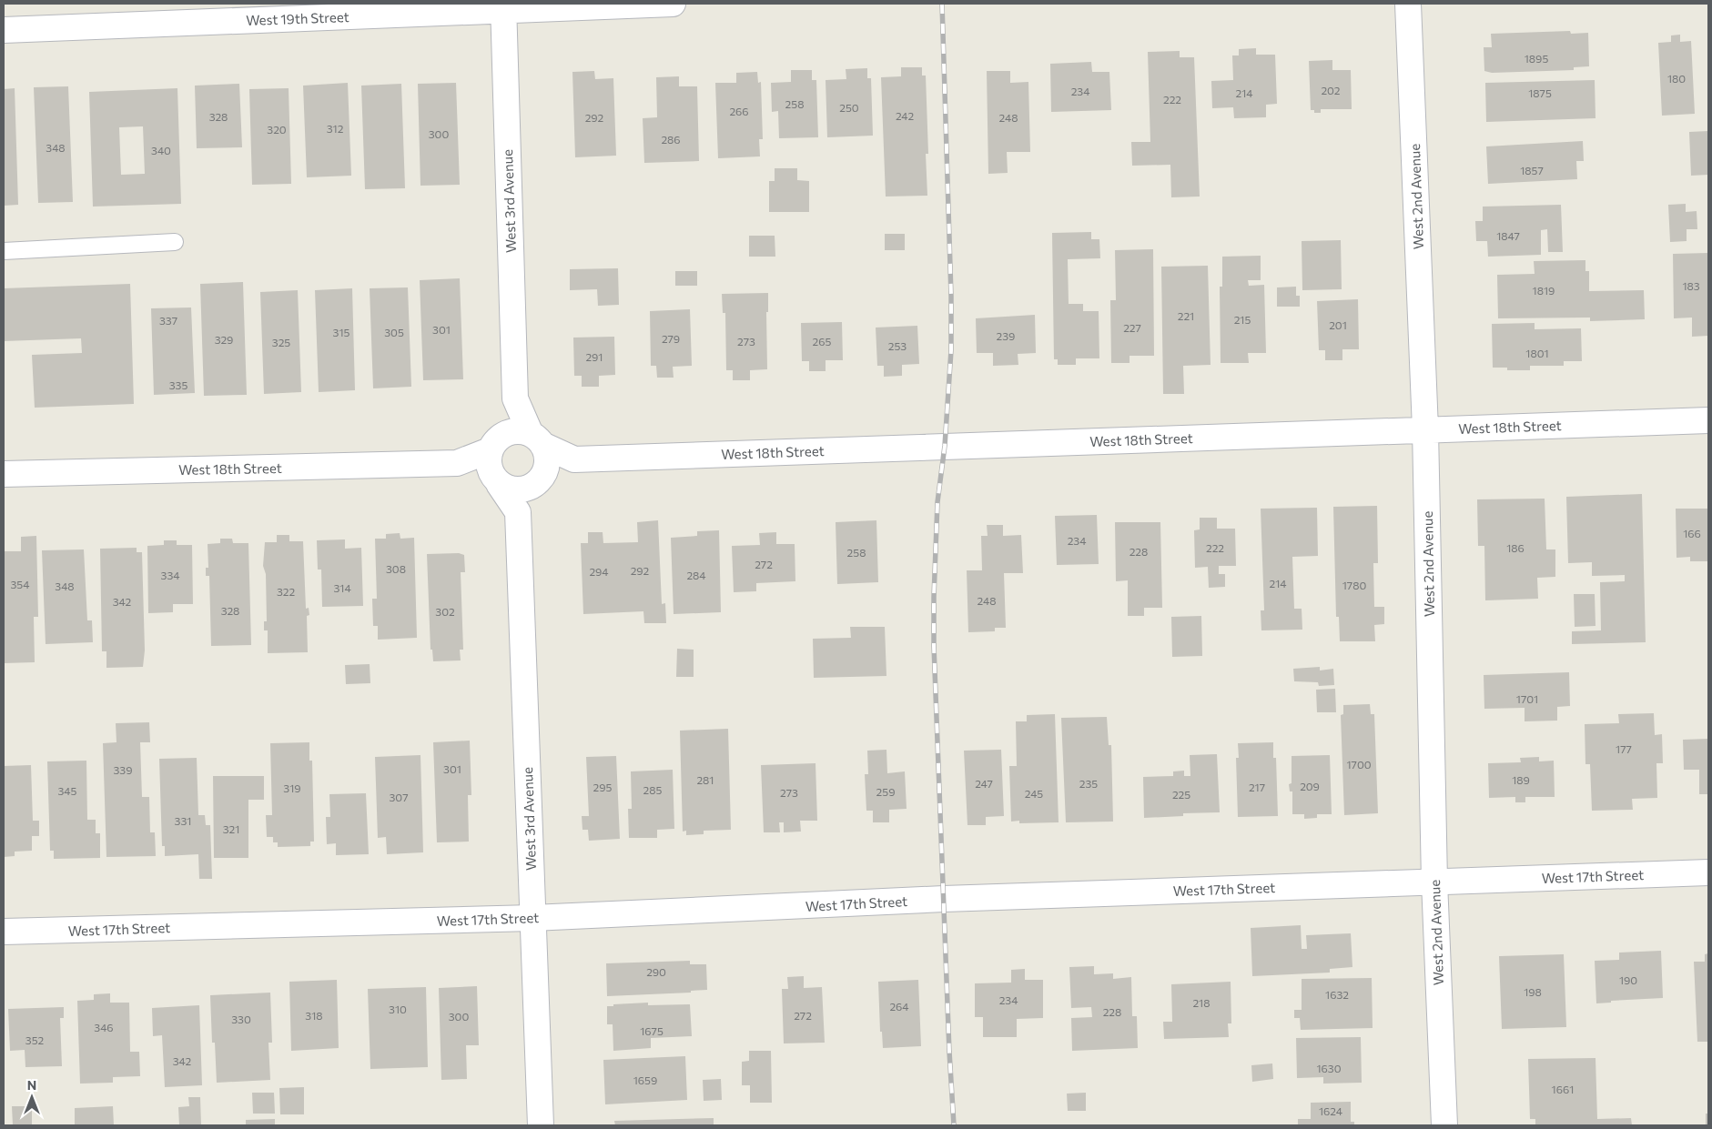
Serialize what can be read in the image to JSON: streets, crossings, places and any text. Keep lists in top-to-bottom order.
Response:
{
  "streets": {
    "street": [
      "West 19th Street",
      "West 2nd Avenue",
      "West 3rd Avenue",
      "West 18th Street",
      "West 17th Street"
    ]
  },
  "crossings": [
    ["West 19th Street", "West 3rd Avenue"],
    ["West 2nd Avenue", "West 18th Street"],
    ["West 2nd Avenue", "West 17th Street"],
    ["West 3rd Avenue", "West 18th Street"],
    ["West 3rd Avenue", "West 17th Street"]
  ],
  "house_numbers": [
    "1895",
    "180",
    "202",
    "234",
    "214",
    "1875",
    "222",
    "258",
    "250",
    "266",
    "242",
    "328",
    "292",
    "248",
    "312",
    "320",
    "300",
    "286",
    "348",
    "340",
    "1857",
    "1847",
    "183",
    "1819",
    "221",
    "215",
    "337",
    "201",
    "227",
    "301",
    "315",
    "305",
    "239",
    "279",
    "329",
    "273",
    "265",
    "325",
    "253",
    "1801",
    "291",
    "335",
    "166",
    "234",
    "222",
    "186",
    "228",
    "258",
    "272",
    "308",
    "292",
    "294",
    "334",
    "284",
    "214",
    "354",
    "1780",
    "348",
    "314",
    "322",
    "248",
    "342",
    "328",
    "302",
    "1701",
    "177",
    "1700",
    "301",
    "339",
    "281",
    "189",
    "247",
    "235",
    "209",
    "295",
    "217",
    "319",
    "285",
    "345",
    "259",
    "273",
    "245",
    "225",
    "307",
    "331",
    "321",
    "290",
    "190",
    "198",
    "1632",
    "234",
    "218",
    "264",
    "310",
    "228",
    "318",
    "272",
    "300",
    "330",
    "346",
    "1675",
    "352",
    "342",
    "1630",
    "1659",
    "1661",
    "1624"
  ],
  "north": "top"
}
